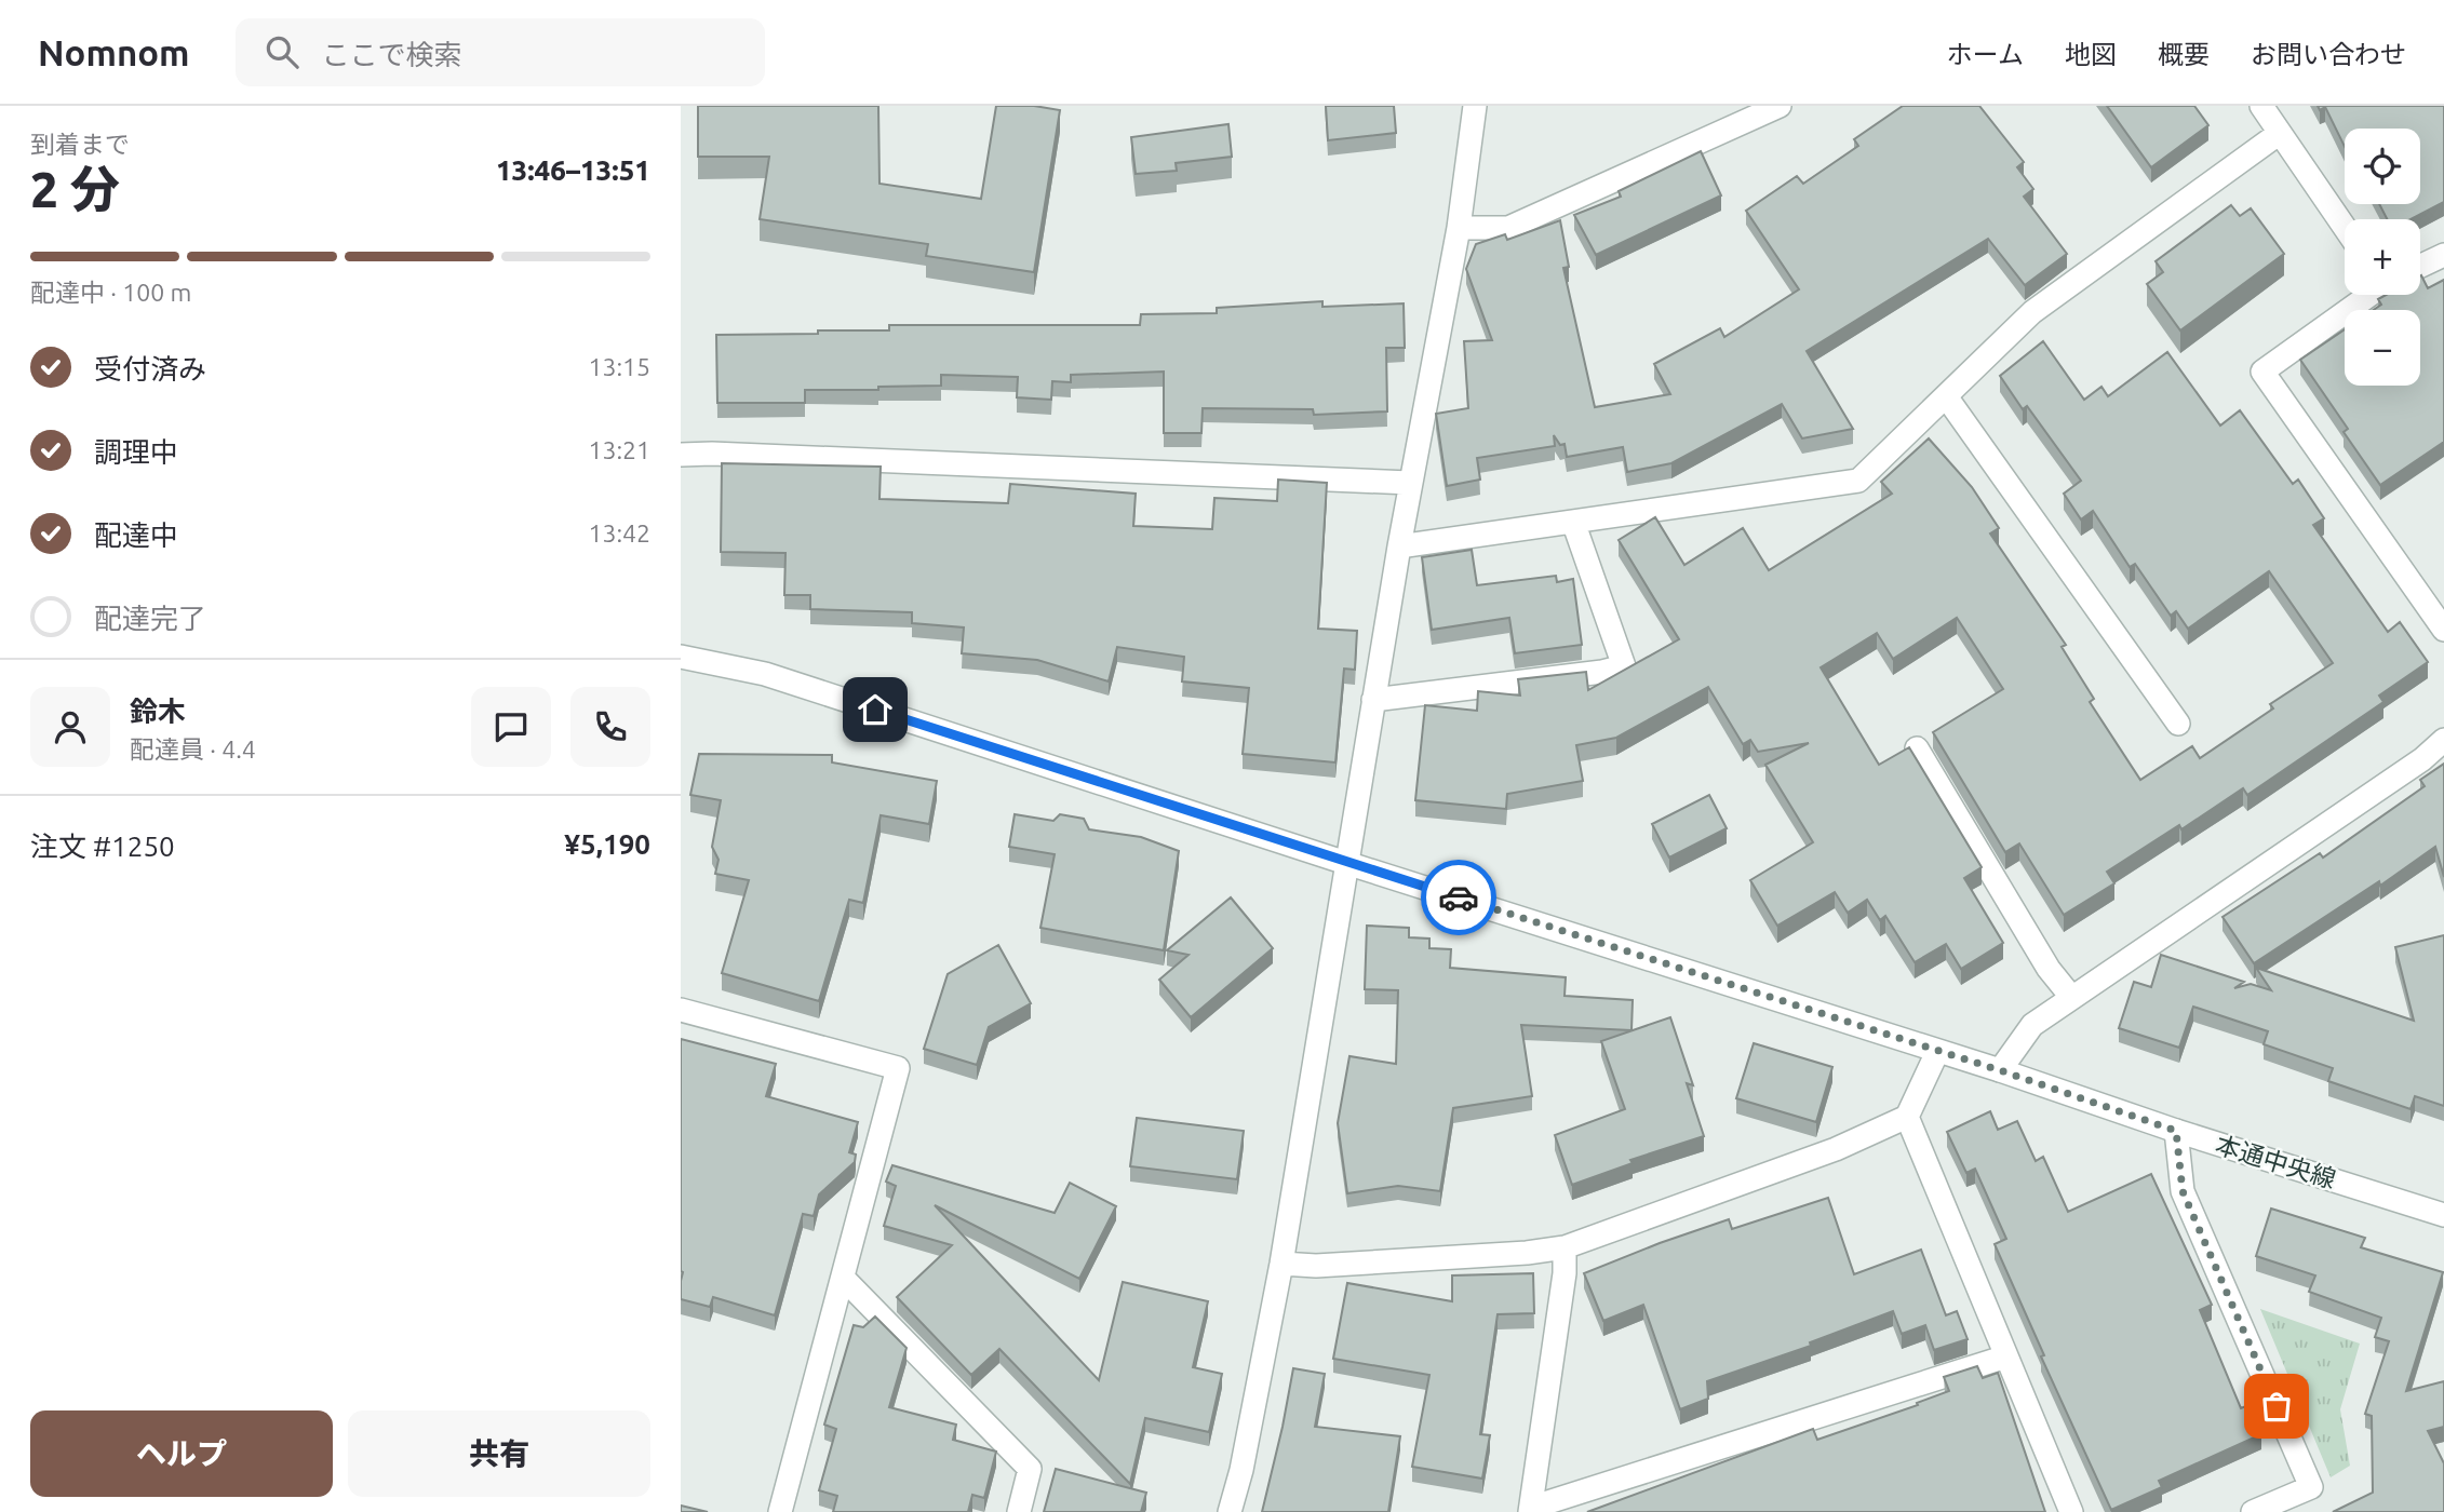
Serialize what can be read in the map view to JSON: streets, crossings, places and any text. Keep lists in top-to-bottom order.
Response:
{
  "streets": {
    "street": ["本通中央線"]
  },
  "page": {
    "header": "Nomnom",
    "search": "ここで検索",
    "nav": [
      "ホーム",
      "地図",
      "概要",
      "お問い合わせ"
    ],
    "heading": ["2 分", "到着まで", "13:46–13:51"],
    "panel": [
      "鈴木",
      "配達員 · 4.4",
      "注文 #1250",
      "¥5,190"
    ],
    "map_buttons": ["+", "−"],
    "bar": "配達中 · 100 m",
    "list": [
      ["受付済み", "13:15"],
      ["調理中", "13:21"],
      ["配達中", "13:42"],
      "配達完了"
    ],
    "buttons": ["ヘルプ", "共有"]
  }
}
